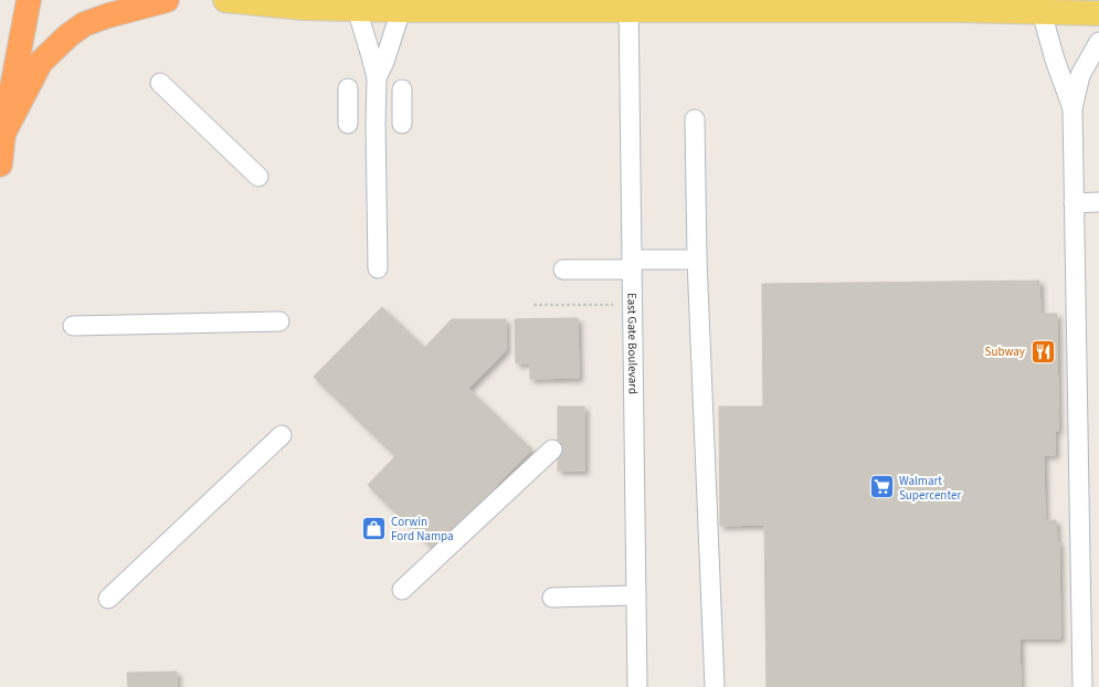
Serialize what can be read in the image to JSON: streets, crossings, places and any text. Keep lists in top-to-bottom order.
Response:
{
  "streets": {
    "street": ["East Gate Boulevard"]
  },
  "places": {
    "restaurant": ["Subway"],
    "supermarket": ["Walmart Supercenter"],
    "shop": ["Corwin Ford Nampa"]
  }
}
